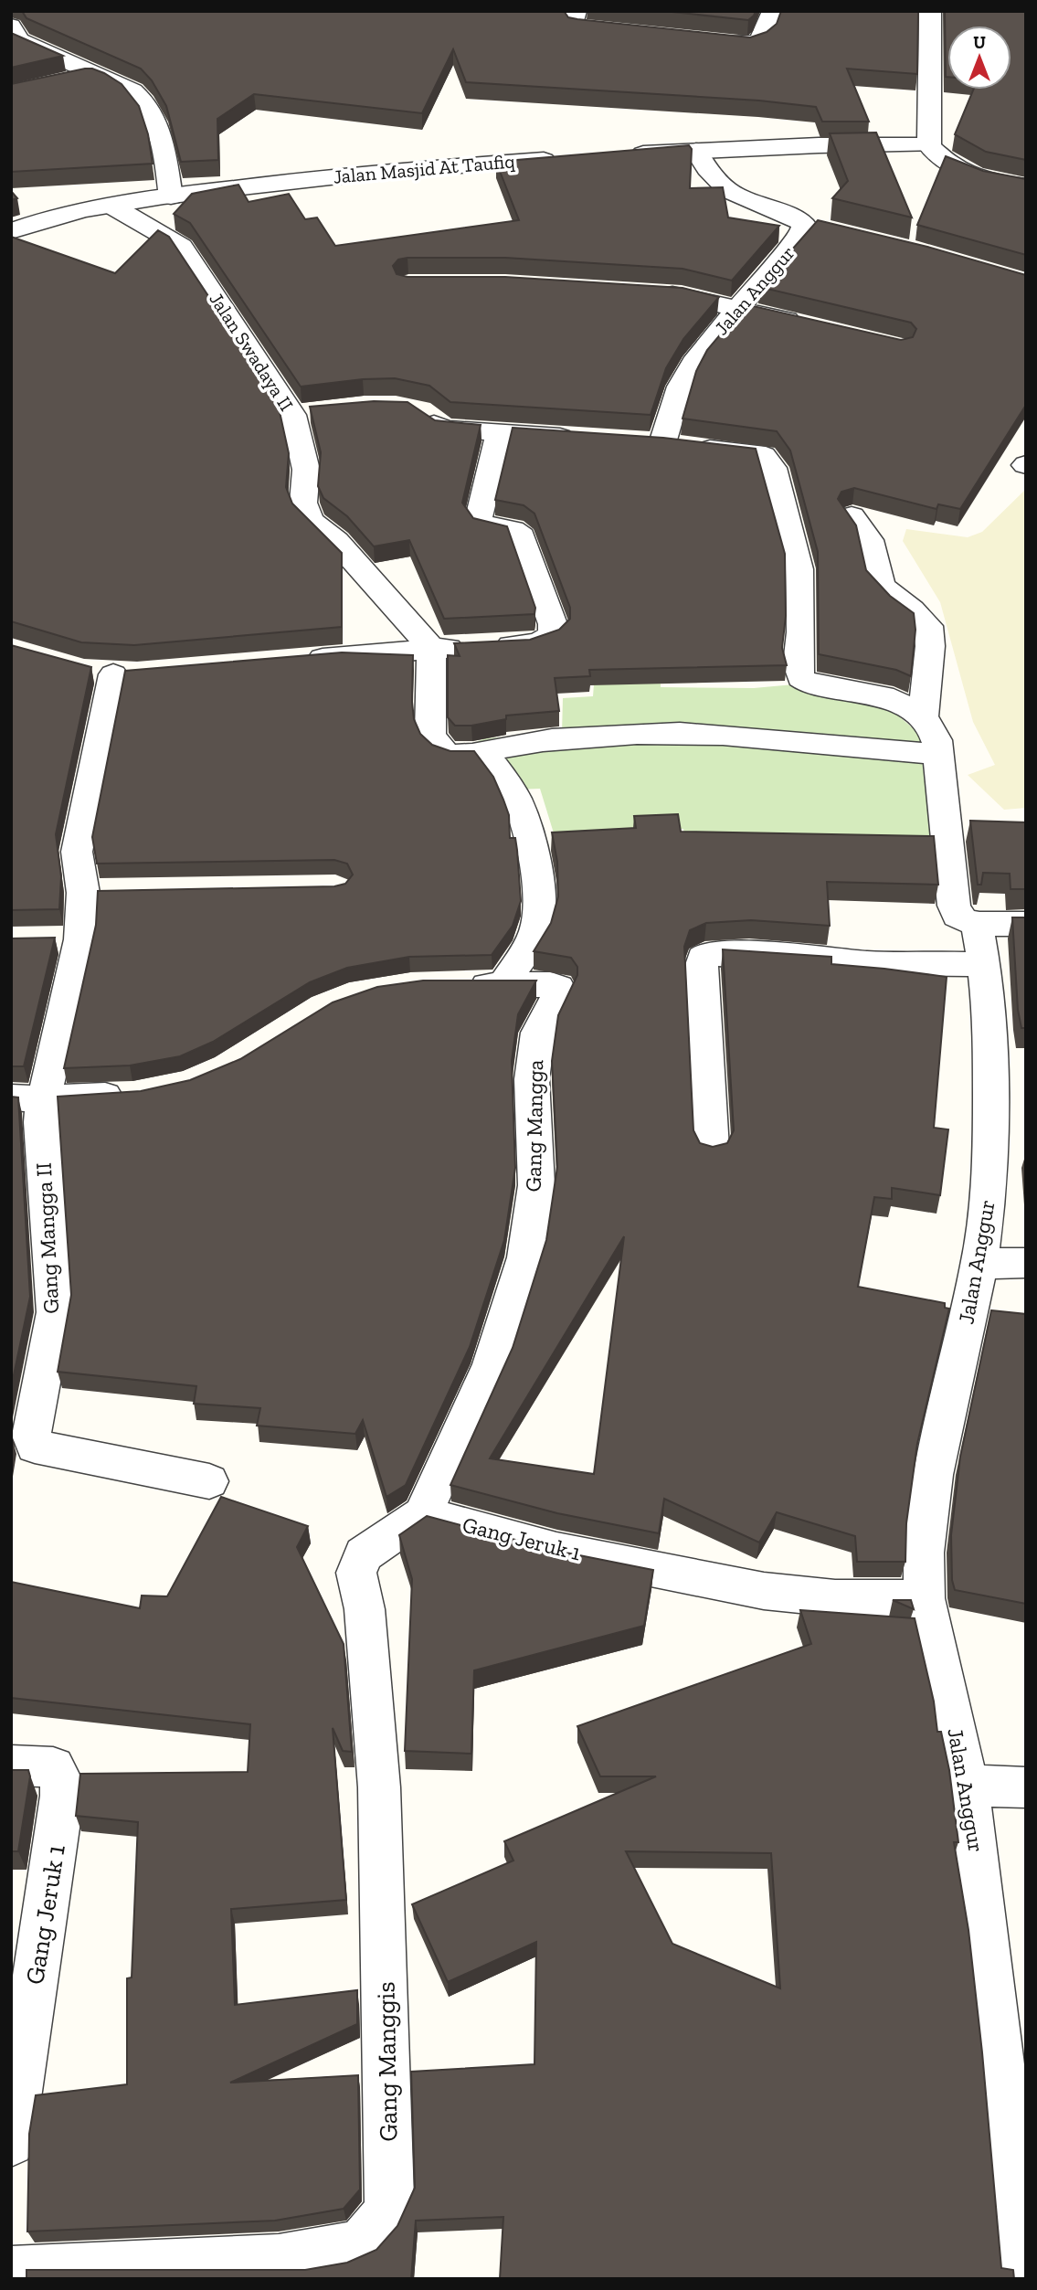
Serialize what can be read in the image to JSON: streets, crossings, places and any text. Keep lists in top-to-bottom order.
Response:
{
  "streets": {
    "street": [
      "Jalan Masjid At Taufiq",
      "Jalan Anggur",
      "Jalan Swadaya II",
      "Gang Mangga",
      "Gang Mangga II",
      "Gang Jeruk 1",
      "Gang Manggis"
    ]
  },
  "crossings": [
    ["Jalan Masjid At Taufiq", "Jalan Swadaya II"],
    ["Jalan Anggur", "Gang Jeruk 1"],
    ["Gang Mangga", "Gang Jeruk 1"],
    ["Gang Mangga", "Gang Manggis"],
    ["Gang Jeruk 1", "Gang Manggis"]
  ],
  "north": "top"
}
